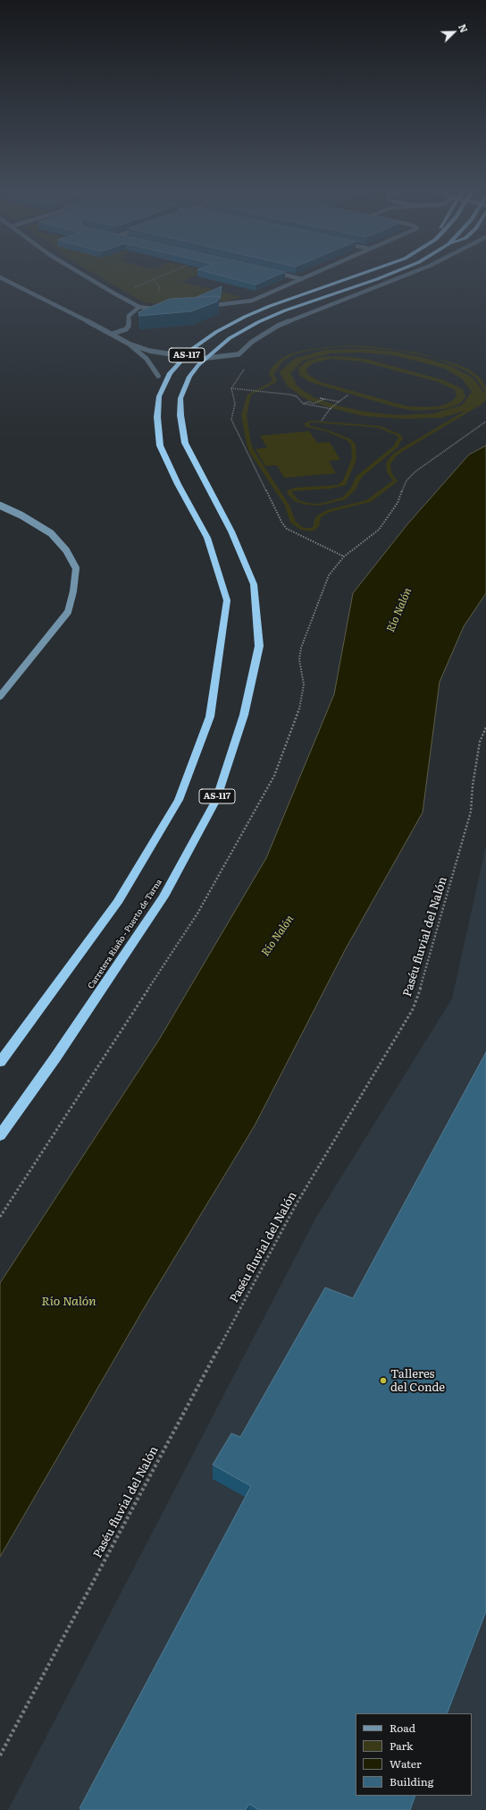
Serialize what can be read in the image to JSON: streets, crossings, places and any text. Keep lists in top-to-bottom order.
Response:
{
  "streets": {
    "highway": ["AS-117", "Carretera Riaño - Puerto de Tarna"],
    "path": ["Paséu fluvial del Nalón"]
  },
  "water": ["Río Nalón"],
  "places": ["Talleres del Conde"],
  "legend": [
    "Road",
    "Park",
    "Water",
    "Building"
  ],
  "north": "top right"
}
